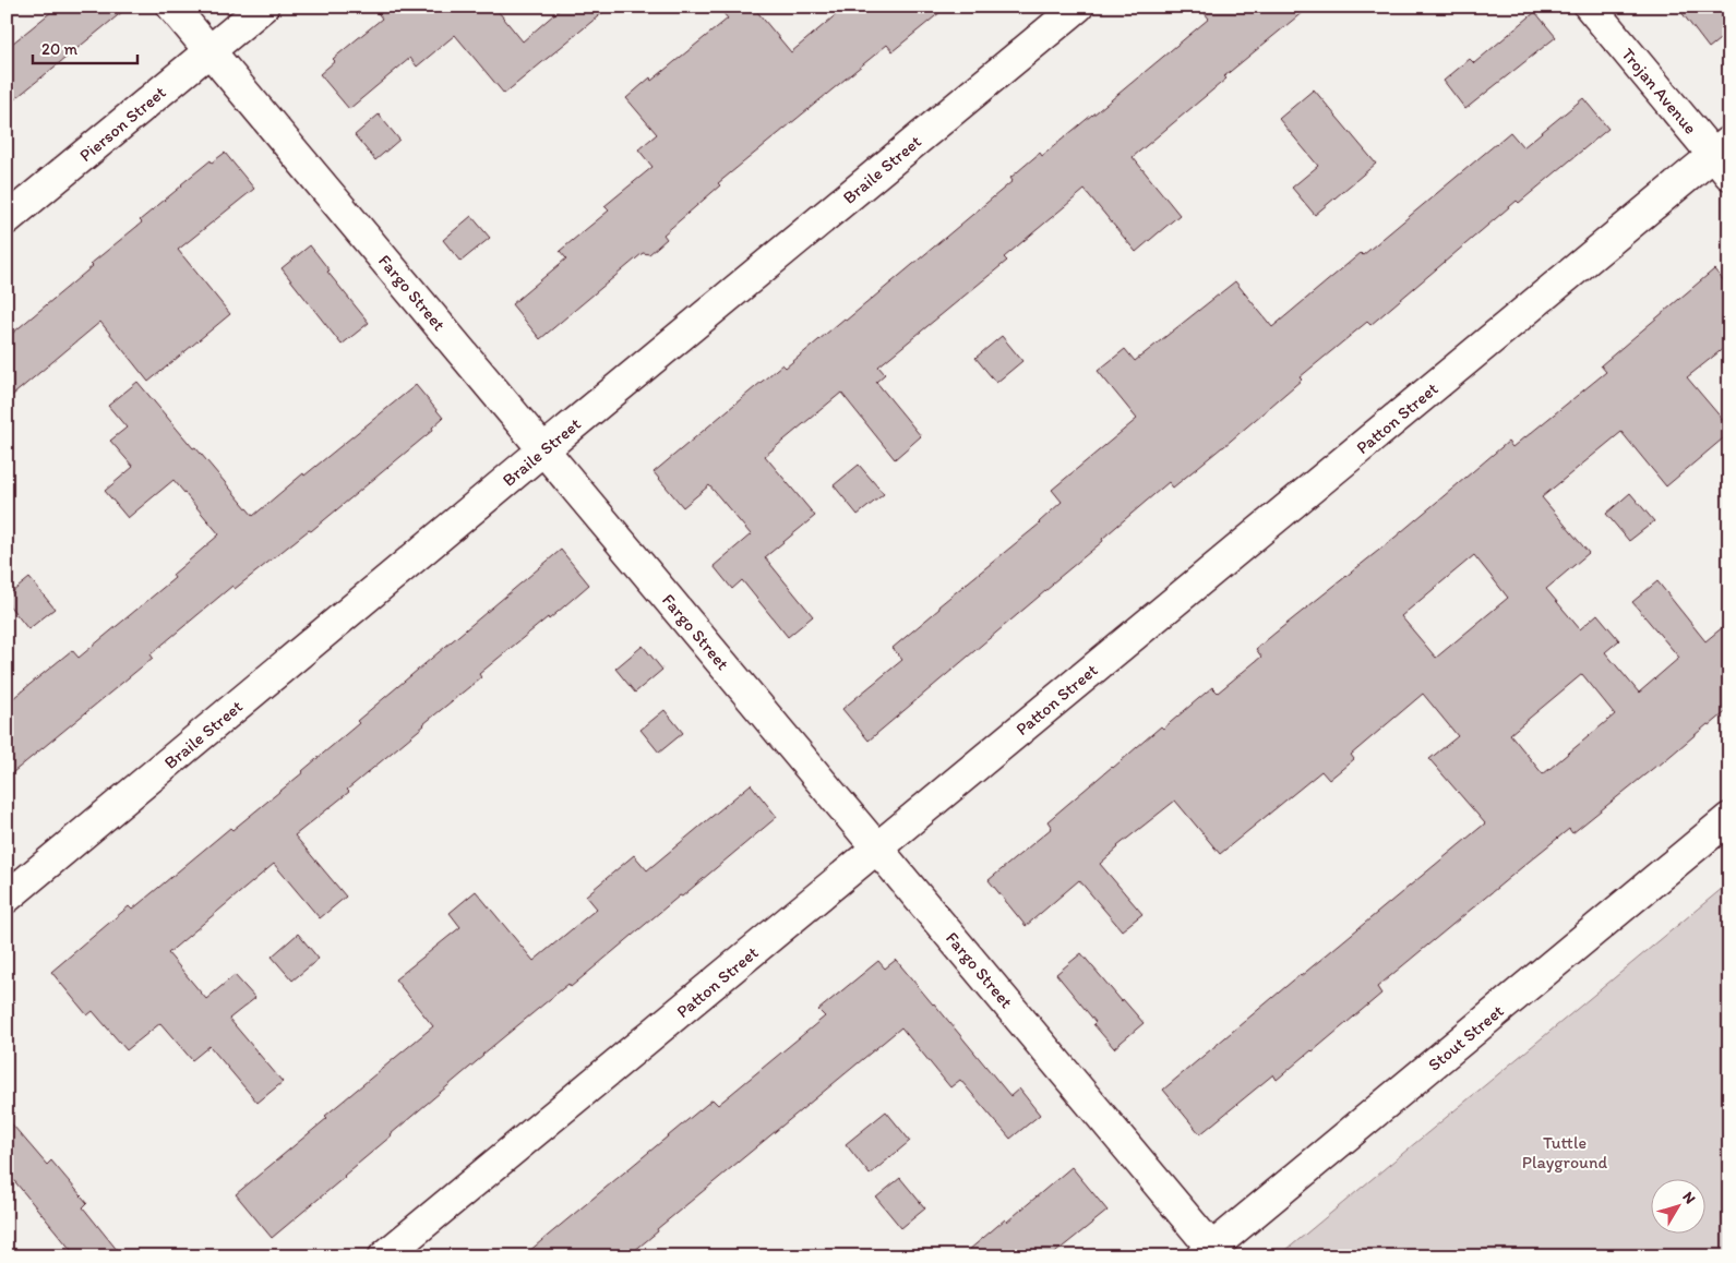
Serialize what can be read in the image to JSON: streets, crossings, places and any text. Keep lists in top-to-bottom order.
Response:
{
  "streets": {
    "street": [
      "Trojan Avenue",
      "Pierson Street",
      "Braile Street",
      "Fargo Street",
      "Patton Street",
      "Stout Street"
    ]
  },
  "crossings": [
    ["Trojan Avenue", "Patton Street"],
    ["Pierson Street", "Fargo Street"],
    ["Braile Street", "Fargo Street"],
    ["Fargo Street", "Patton Street"],
    ["Fargo Street", "Stout Street"]
  ],
  "parks": ["Tuttle Playground"],
  "scale_bar": "20 m",
  "north": "top right"
}
